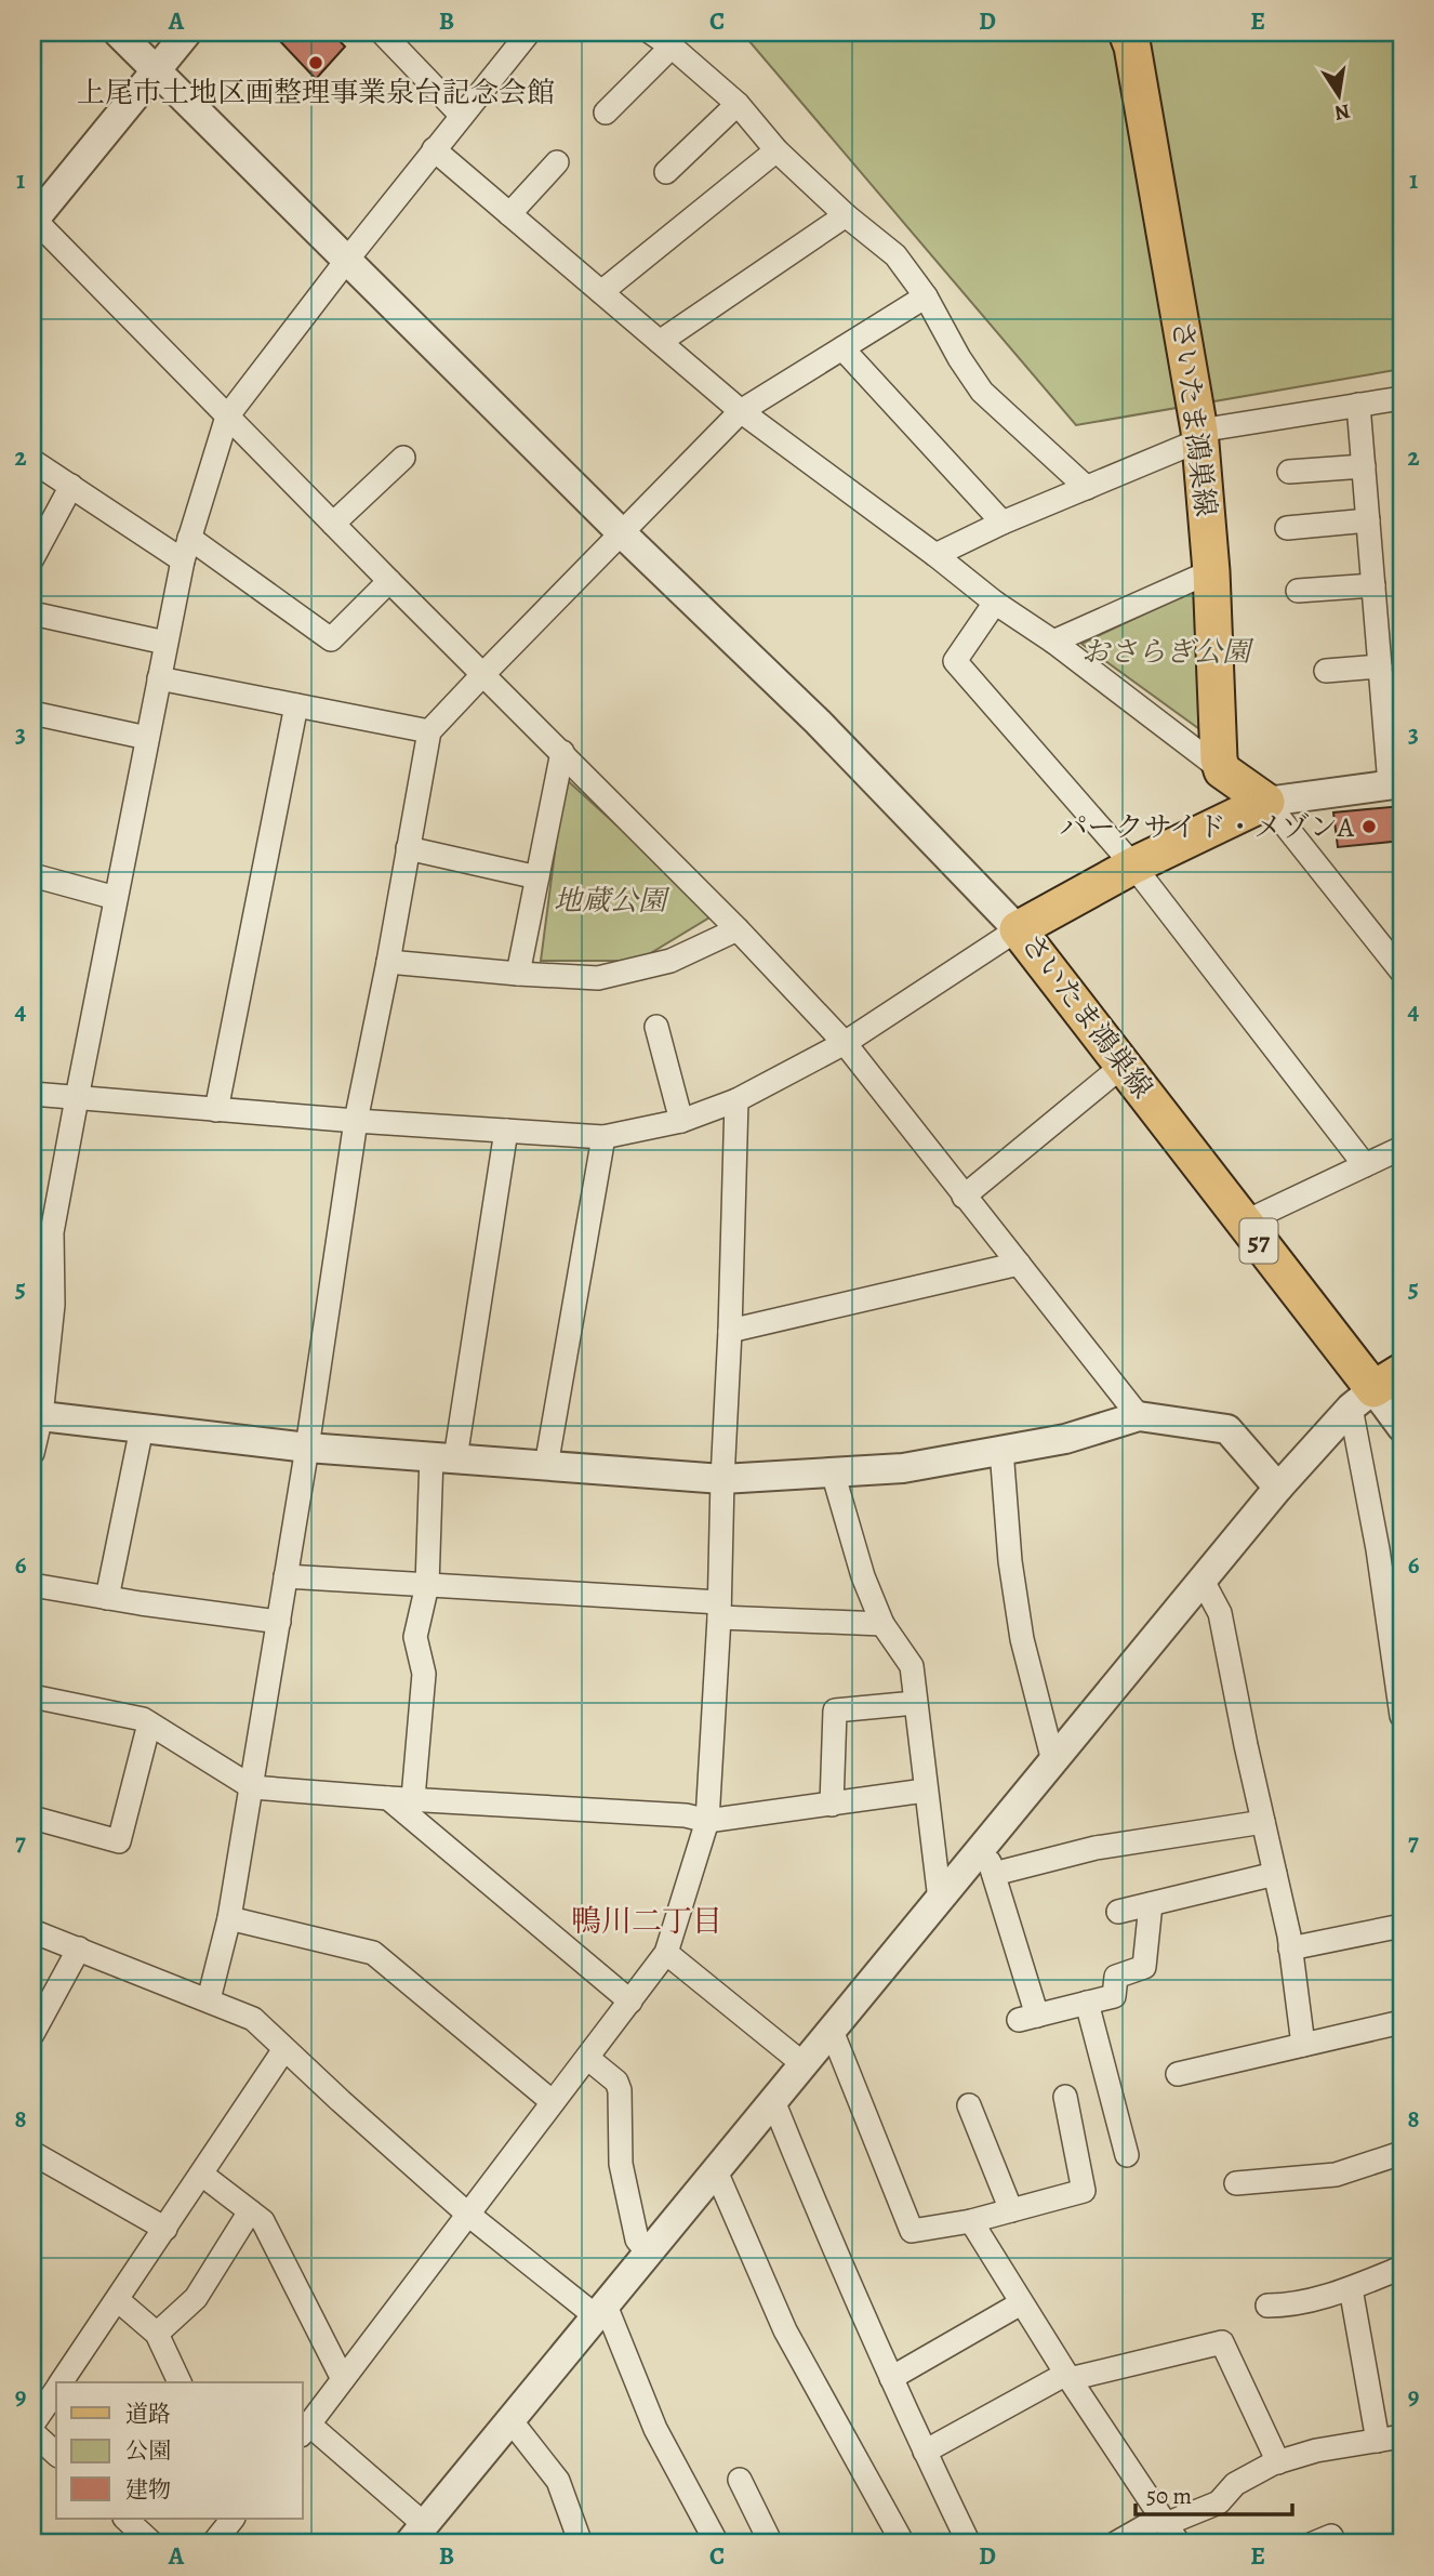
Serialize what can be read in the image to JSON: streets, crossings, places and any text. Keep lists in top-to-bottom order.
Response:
{
  "streets": {
    "main road": ["さいたま鴻巣線", "57"]
  },
  "districts": ["鴨川二丁目"],
  "parks": ["おさらぎ公園", "地蔵公園"],
  "places": ["上尾市土地区画整理事業泉台記念会館", "パークサイド・メゾンA"],
  "legend": ["道路", "公園", "建物"],
  "scale_bar": "50 m",
  "north": "bottom",
  "grid": {
    "columns": [
      "A",
      "B",
      "C",
      "D",
      "E"
    ],
    "rows": [
      "1",
      "2",
      "3",
      "4",
      "5",
      "6",
      "7",
      "8",
      "9"
    ]
  }
}
